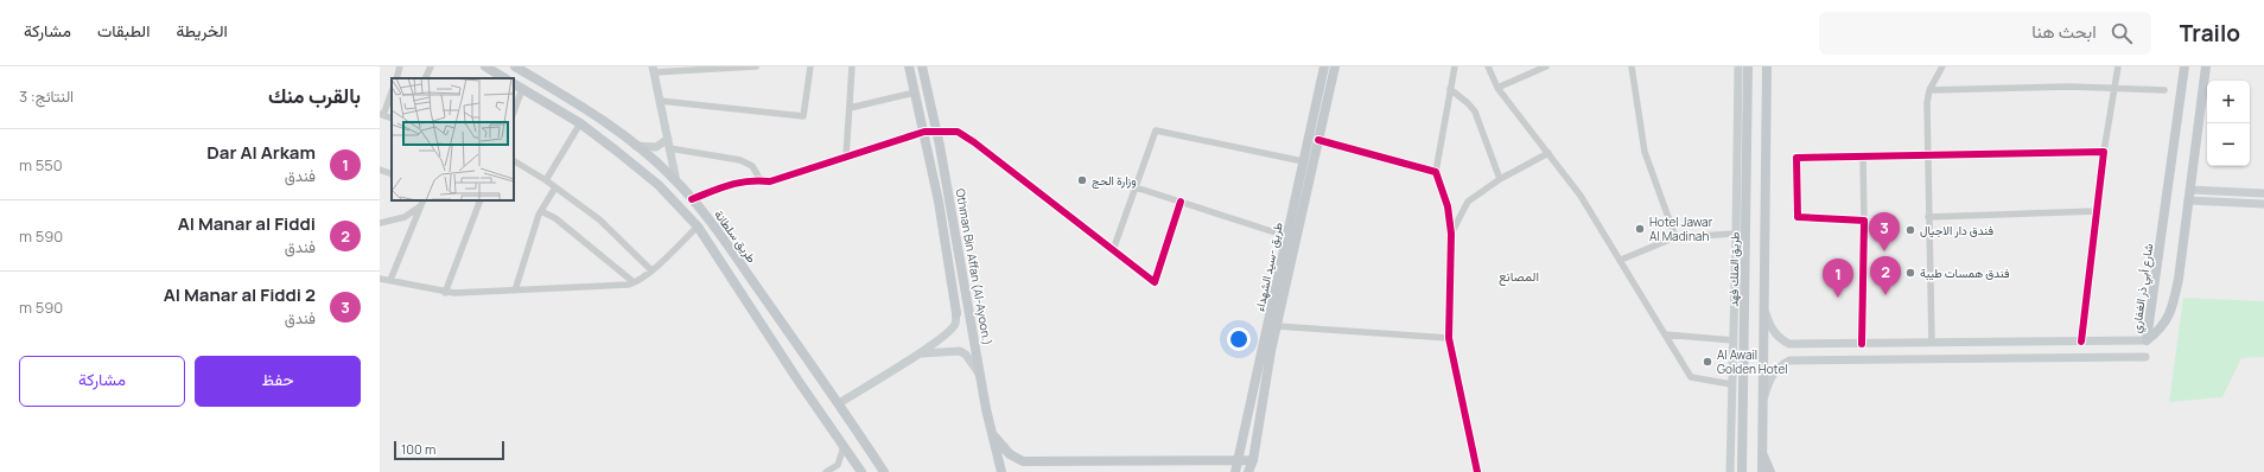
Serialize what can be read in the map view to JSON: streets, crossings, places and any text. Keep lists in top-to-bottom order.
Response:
{
  "streets": {
    "main road": [
      "طريق سلطانة",
      "Othman Bin Affan (Al-Ayoon.)",
      "طريق -سيد الشهداء",
      "طريق الملك فهد",
      "شارع أبي ذر الغفاري"
    ]
  },
  "districts": ["المصانع"],
  "places": [
    "وزارة الحج",
    "Hotel Jawar Al Madinah",
    "فندق دار الاجيال",
    "فندق همسات طيبة",
    "Al Awail Golden Hotel"
  ],
  "scale_bar": "100 m",
  "page": {
    "header": "Trailo",
    "search": "ابحث هنا",
    "nav": ["الخريطة", "الطبقات", "مشاركة"],
    "heading": ["بالقرب منك", "النتائج: 3"],
    "map_buttons": ["+", "−"],
    "list": [
      {
        "mark": "1",
        "name": "Dar Al Arkam",
        "note": "فندق",
        "value": "550 m"
      },
      {
        "mark": "2",
        "name": "Al Manar al Fiddi",
        "note": "فندق",
        "value": "590 m"
      },
      {
        "mark": "3",
        "name": "Al Manar al Fiddi 2",
        "note": "فندق",
        "value": "590 m"
      }
    ],
    "pins": ["3", "2", "1"],
    "buttons": ["حفظ", "مشاركة"],
    "scale": "100 m"
  }
}
